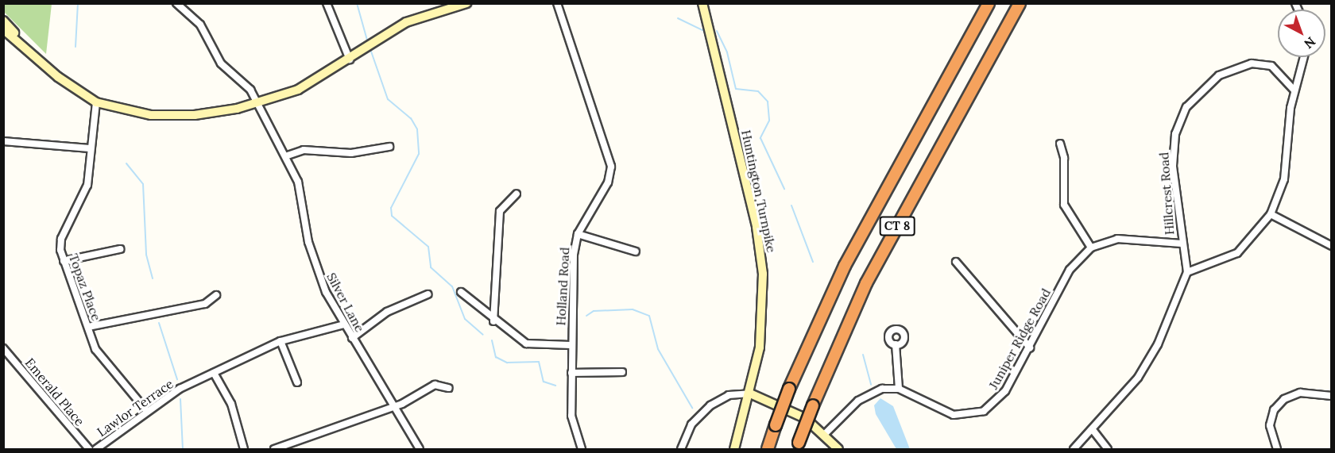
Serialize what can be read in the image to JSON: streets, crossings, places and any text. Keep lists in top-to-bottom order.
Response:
{
  "streets": {
    "highway": ["CT 8"],
    "main road": ["Huntington Turnpike"],
    "street": [
      "Hillcrest Road",
      "Holland Road",
      "Topaz Place",
      "Silver Lane",
      "Juniper Ridge Road",
      "Emerald Place",
      "Lawlor Terrace"
    ]
  },
  "crossings": [
    ["Hillcrest Road", "Juniper Ridge Road"],
    ["Topaz Place", "Lawlor Terrace"],
    ["Silver Lane", "Lawlor Terrace"]
  ],
  "north": "bottom right"
}
